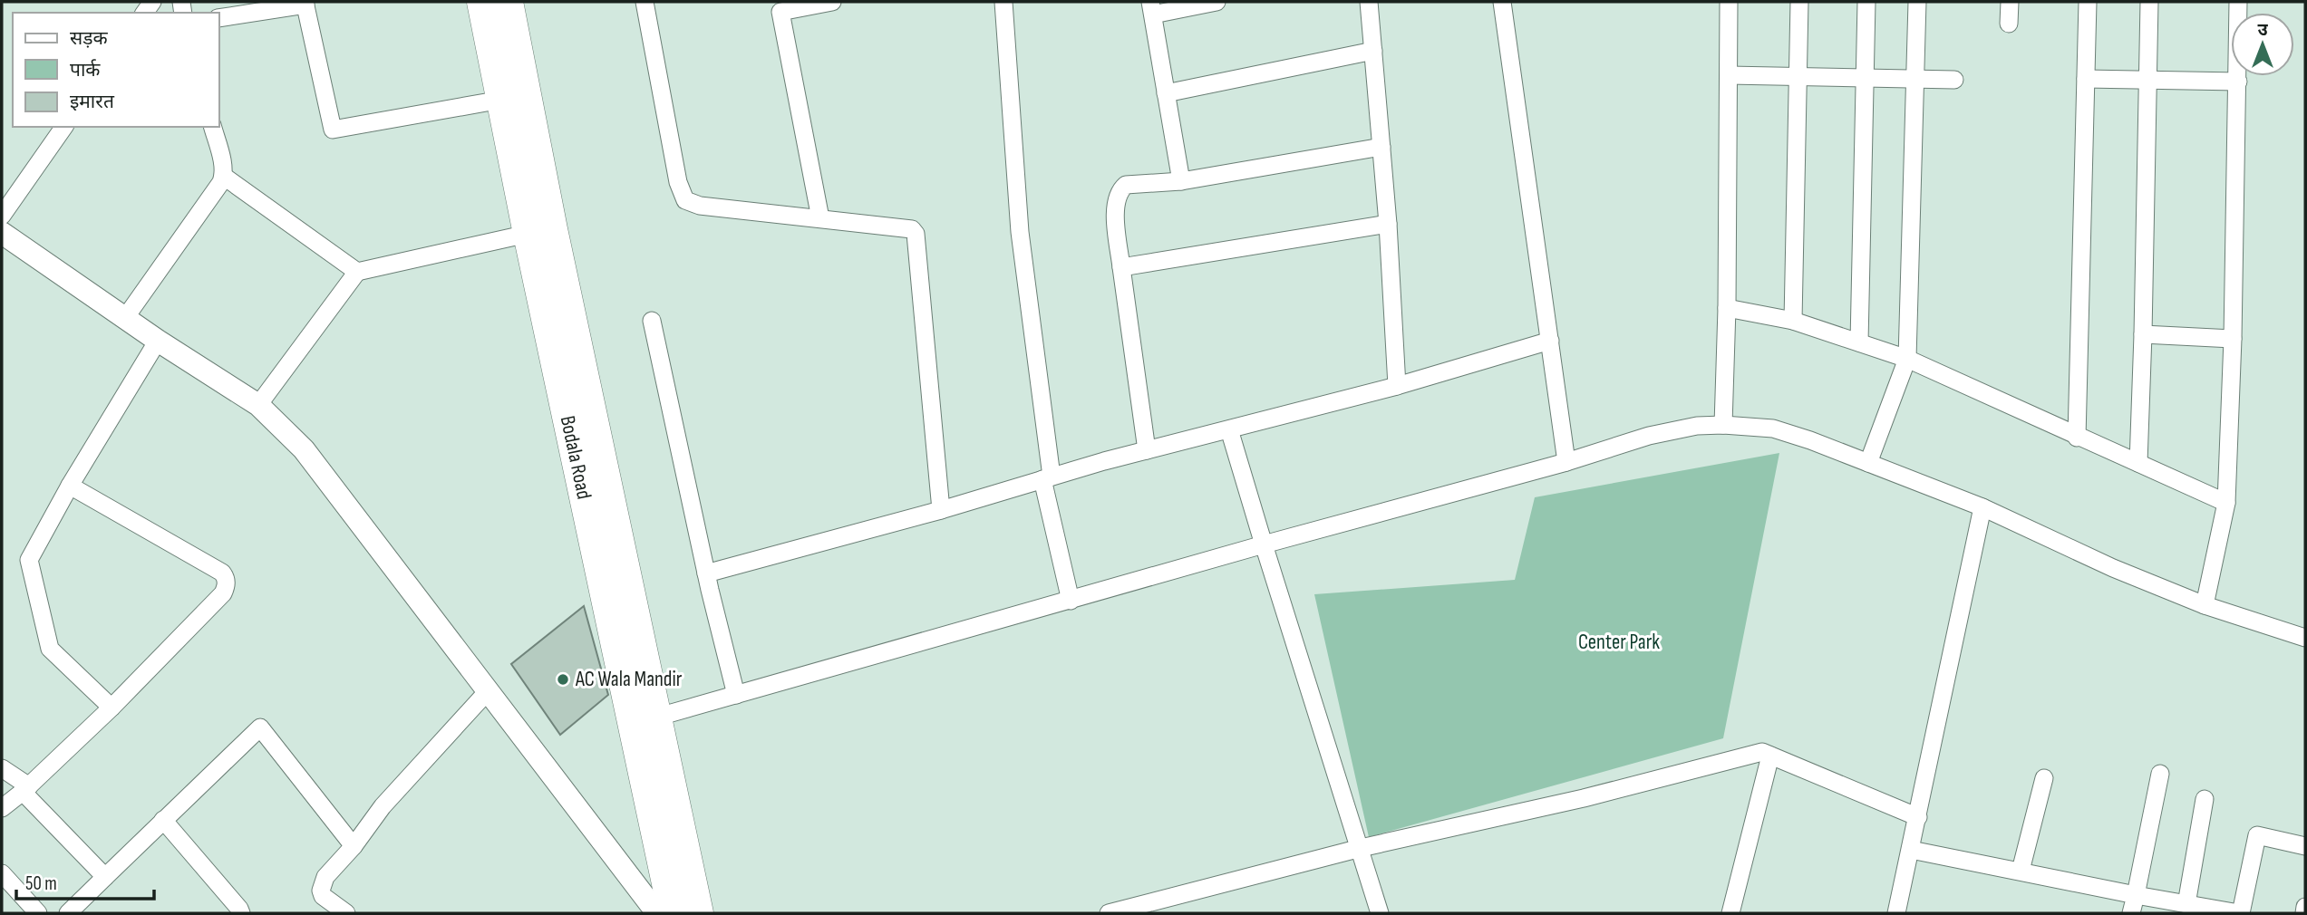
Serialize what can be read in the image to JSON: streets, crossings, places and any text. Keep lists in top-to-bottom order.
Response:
{
  "streets": {
    "main road": ["Bodala Road"]
  },
  "parks": ["Center Park"],
  "places": ["AC Wala Mandir"],
  "legend": ["सड़क", "पार्क", "इमारत"],
  "scale_bar": "50 m",
  "north": "top"
}
